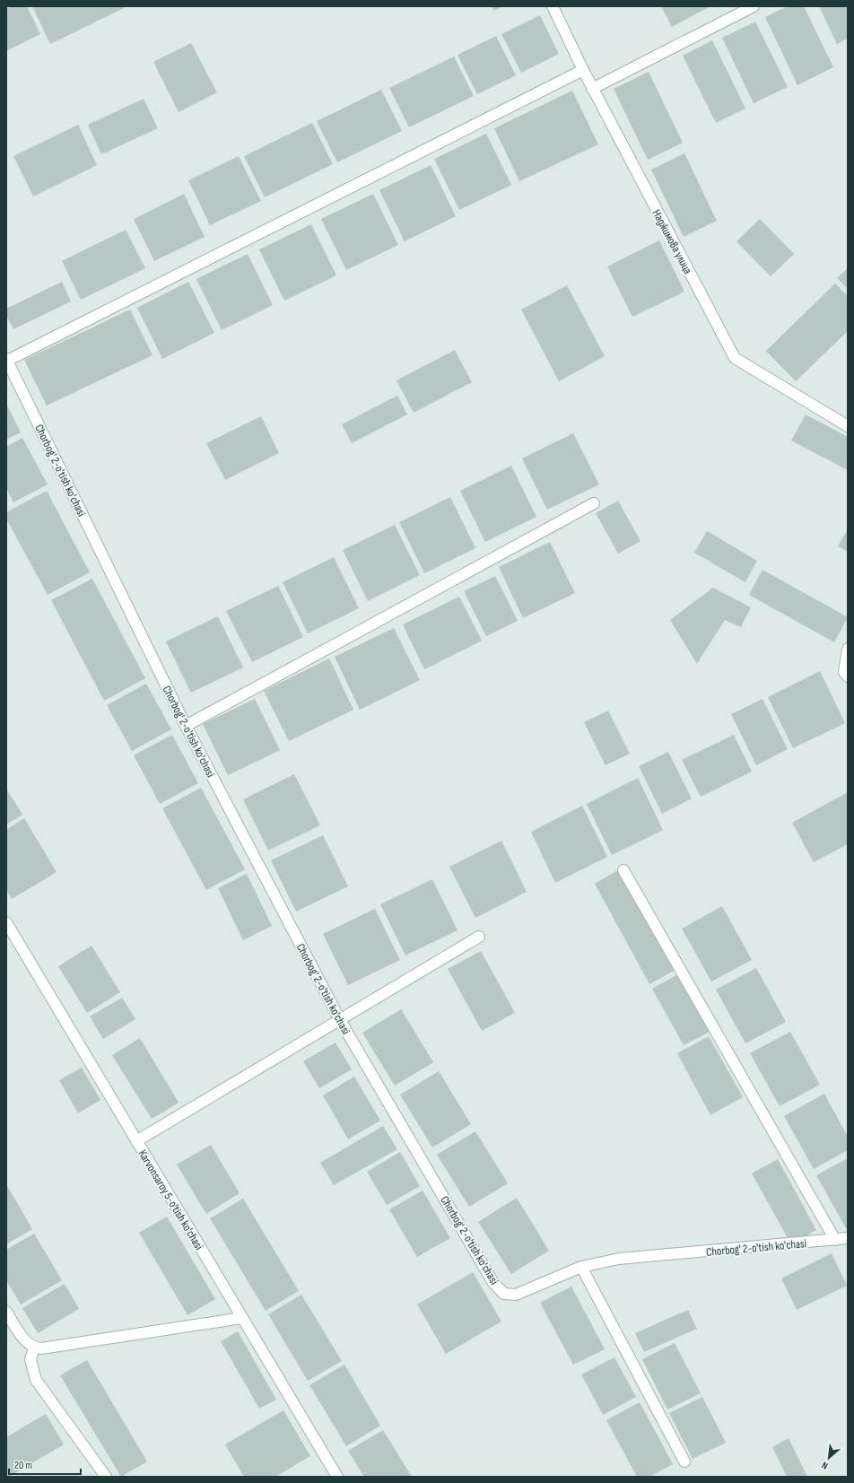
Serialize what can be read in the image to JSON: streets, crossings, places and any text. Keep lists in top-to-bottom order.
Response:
{
  "streets": {
    "street": ["Наджимова улица", "Chorbog' 2-o'tish ko'chasi", "Karvonsaroy 5-o'tish ko'chasi"]
  },
  "scale_bar": "20 m",
  "north": "bottom left"
}
